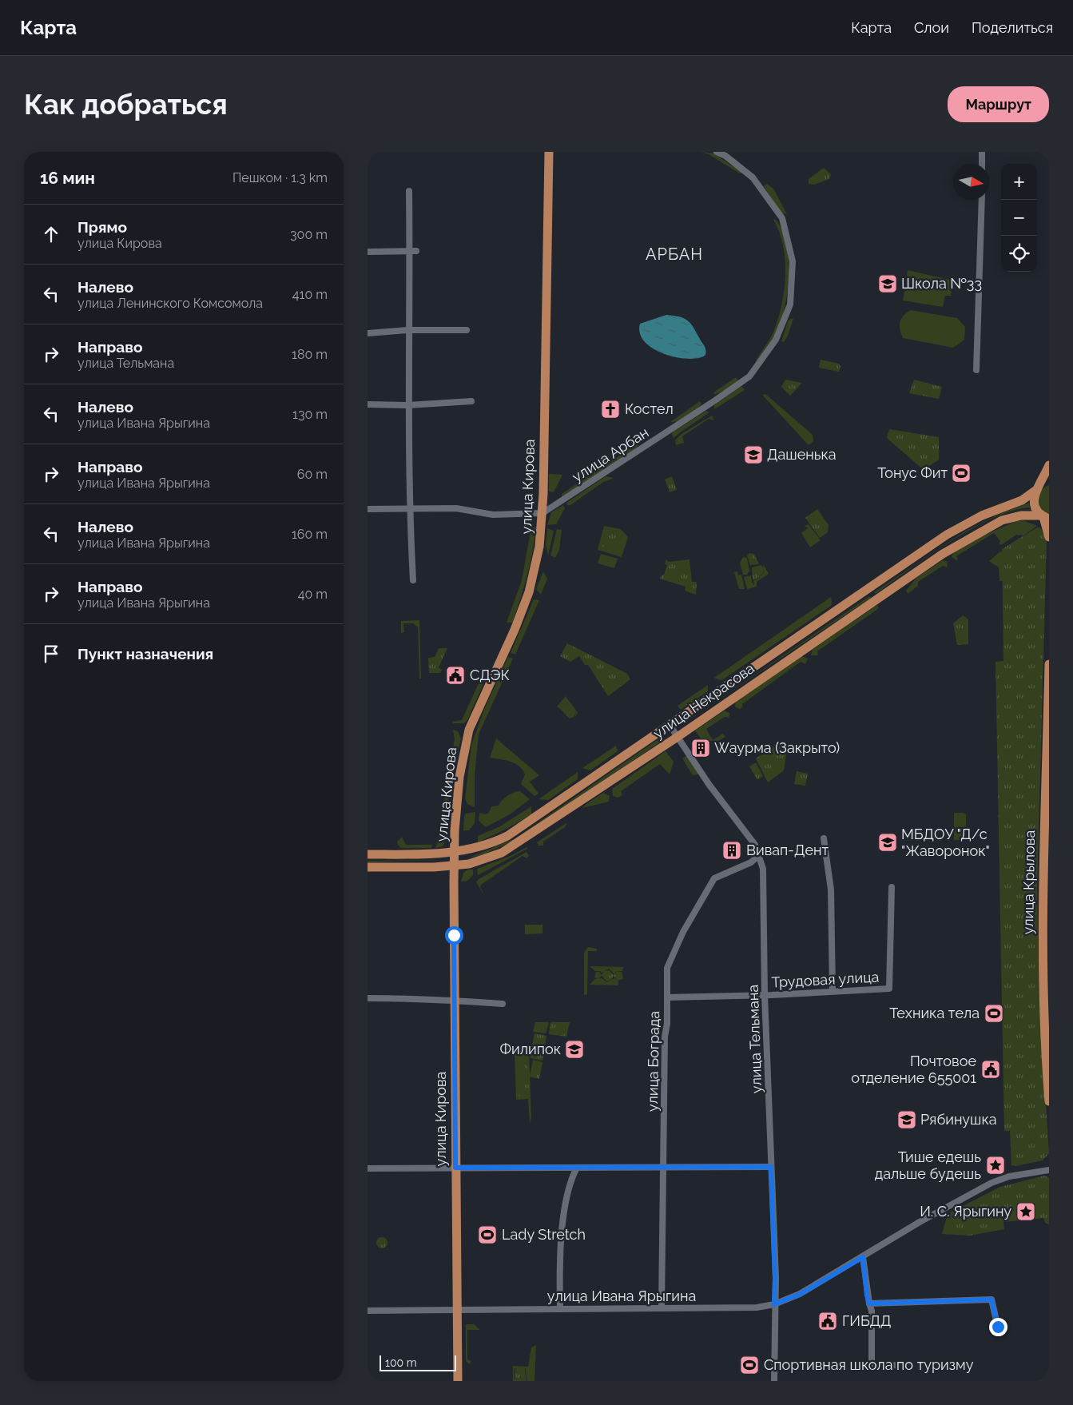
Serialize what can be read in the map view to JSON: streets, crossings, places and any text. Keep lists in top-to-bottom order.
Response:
{
  "streets": {
    "main road": ["улица Кирова", "улица Некрасова", "улица Крылова"],
    "street": [
      "улица Арбан",
      "Трудовая улица",
      "улица Тельмана",
      "улица Бограда",
      "улица Ивана Ярыгина"
    ]
  },
  "crossings": [
    ["улица Арбан", "улица Кирова"],
    ["улица Кирова", "улица Некрасова"],
    ["улица Кирова", "улица Ивана Ярыгина"],
    ["улица Некрасова", "улица Тельмана"],
    ["Трудовая улица", "улица Тельмана"],
    ["Трудовая улица", "улица Бограда"],
    ["улица Тельмана", "улица Бограда"],
    ["улица Тельмана", "улица Ивана Ярыгина"],
    ["улица Бограда", "улица Ивана Ярыгина"]
  ],
  "districts": ["АРБАН"],
  "places": {
    "school or university": [
      "Школа №33",
      "Дашенька",
      "МБДОУ \"Д/с \"Жаворонок\"",
      "Филипок",
      "Рябинушка"
    ],
    "church": ["Костел"],
    "sports": [
      "Тонус Фит",
      "Техника тела",
      "Lady Stretch",
      "Спортивная школа по туризму"
    ],
    "public building": ["СДЭК", "Почтовое отделение 655001", "ГИБДД"],
    "building": ["Wаурма (Закрыто)", "Вивап-Дент"],
    "place": ["Тише едешь дальше будешь", "И. С. Ярыгину"]
  },
  "scale_bar": "100 m",
  "north": "right",
  "page": {
    "header": "Карта",
    "nav": ["Карта", "Слои", "Поделиться"],
    "buttons": "Маршрут",
    "title": "Как добраться",
    "heading": ["16 мин", "Пешком · 1.3 km"],
    "map_buttons": ["+", "−"],
    "list": [
      ["Прямо", "улица Кирова", "300 m"],
      ["Налево", "улица Ленинского Комсомола", "410 m"],
      ["Направо", "улица Тельмана", "180 m"],
      ["Налево", "улица Ивана Ярыгина", "130 m"],
      ["Направо", "улица Ивана Ярыгина", "60 m"],
      ["Налево", "улица Ивана Ярыгина", "160 m"],
      ["Направо", "улица Ивана Ярыгина", "40 m"],
      "Пункт назначения"
    ],
    "scale": "100 m"
  }
}
